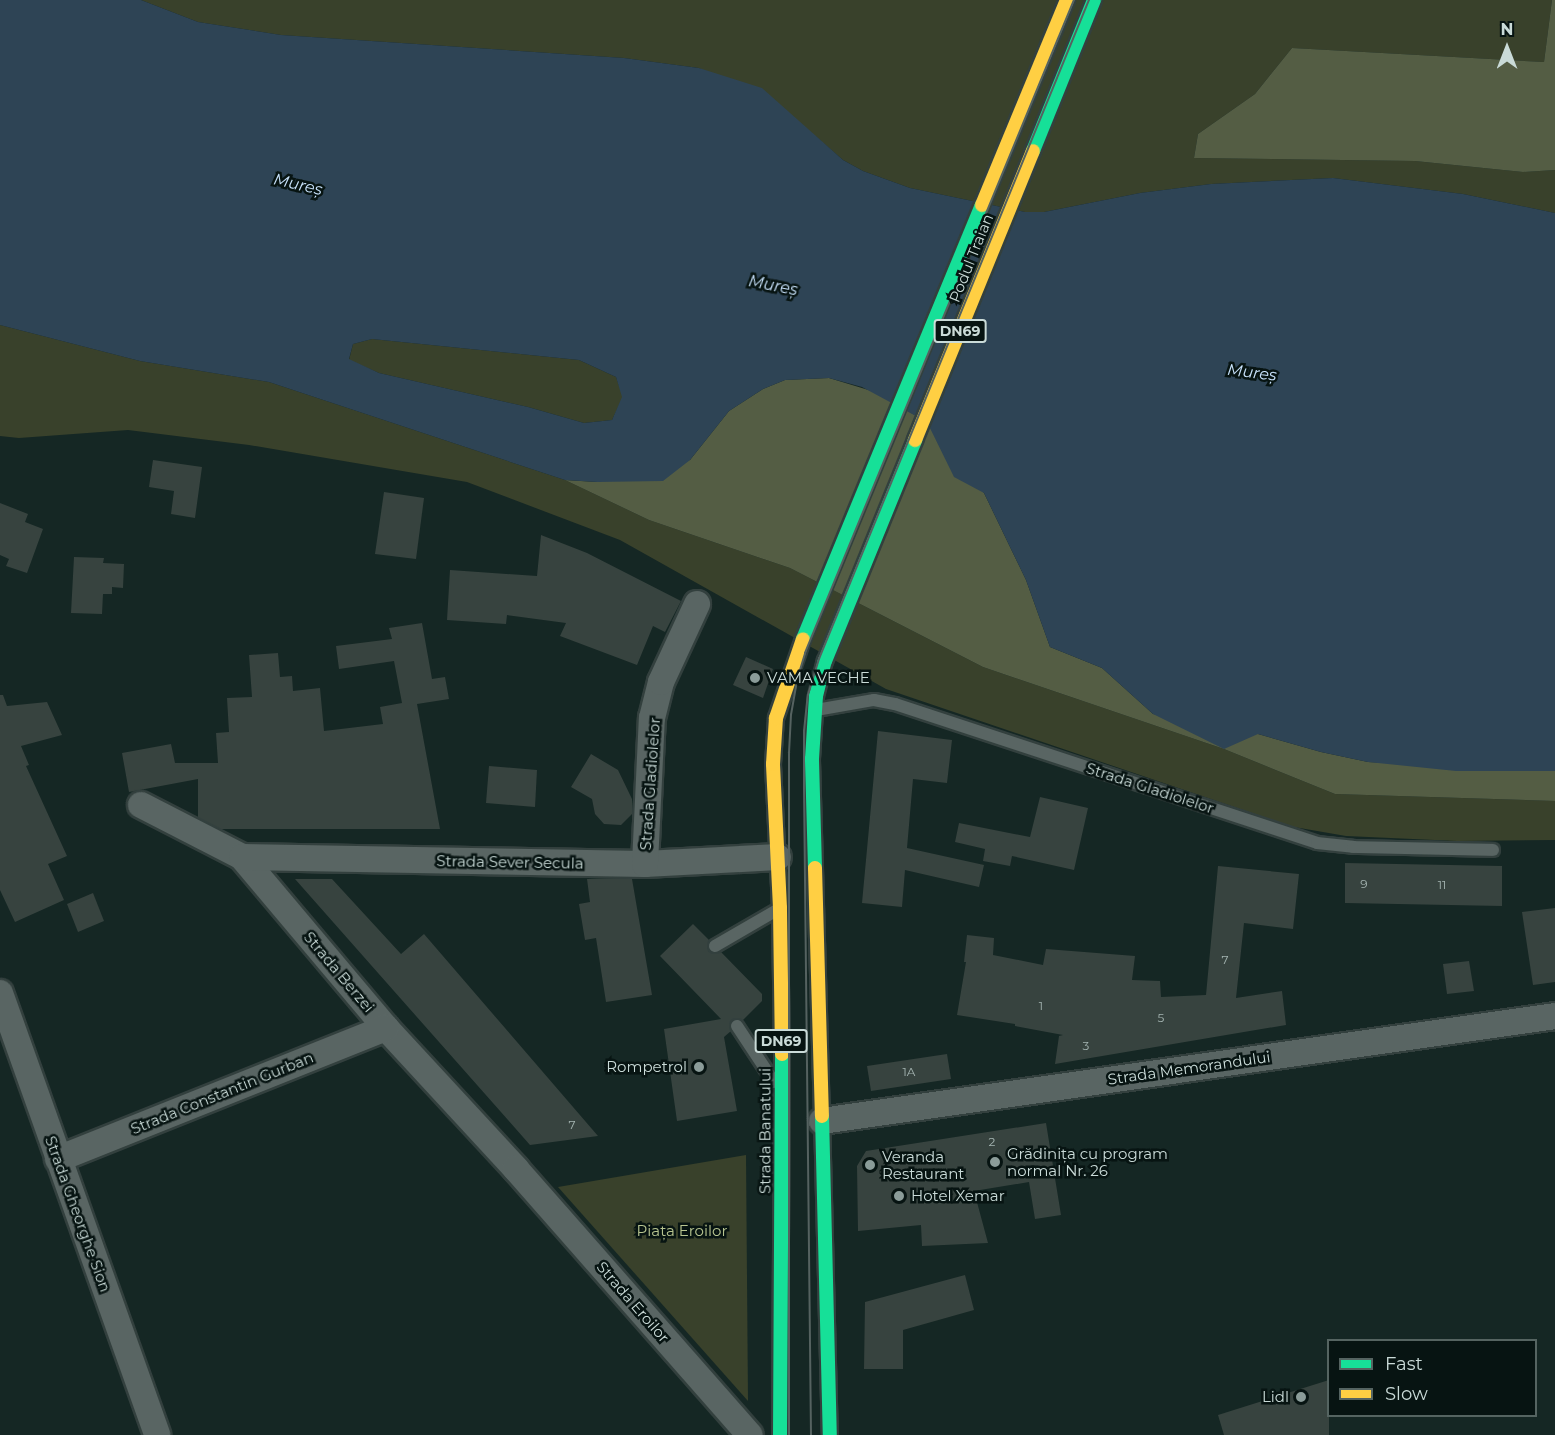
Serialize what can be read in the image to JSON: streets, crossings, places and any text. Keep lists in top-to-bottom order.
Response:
{
  "streets": {
    "main road": ["Podul Traian", "DN69", "Strada Banatului"],
    "street": [
      "Strada Gladiolelor",
      "Strada Sever Secula",
      "Strada Berzei",
      "Strada Memorandului",
      "Strada Constantin Gurban",
      "Strada Gheorghe Sion",
      "Strada Eroilor"
    ]
  },
  "crossings": [
    ["Podul Traian", "DN69"],
    ["Podul Traian", "Strada Gladiolelor"],
    ["Podul Traian", "Strada Banatului"],
    ["DN69", "Strada Gladiolelor"],
    ["DN69", "Strada Memorandului"],
    ["Strada Gladiolelor", "Strada Sever Secula"],
    ["Strada Sever Secula", "Strada Berzei"],
    ["Strada Sever Secula", "Strada Banatului"],
    ["Strada Berzei", "Strada Constantin Gurban"],
    ["Strada Berzei", "Strada Eroilor"],
    ["Strada Constantin Gurban", "Strada Gheorghe Sion"]
  ],
  "water": ["Mureș"],
  "parks": ["Piața Eroilor"],
  "places": [
    "VAMA VECHE",
    "Rompetrol",
    "Grădinița cu program normal Nr. 26",
    "Veranda Restaurant",
    "Hotel Xemar",
    "Lidl"
  ],
  "house_numbers": [
    "9",
    "11",
    "7",
    "1",
    "5",
    "3",
    "1A",
    "7",
    "2"
  ],
  "legend": ["Fast", "Slow"],
  "north": "top"
}
